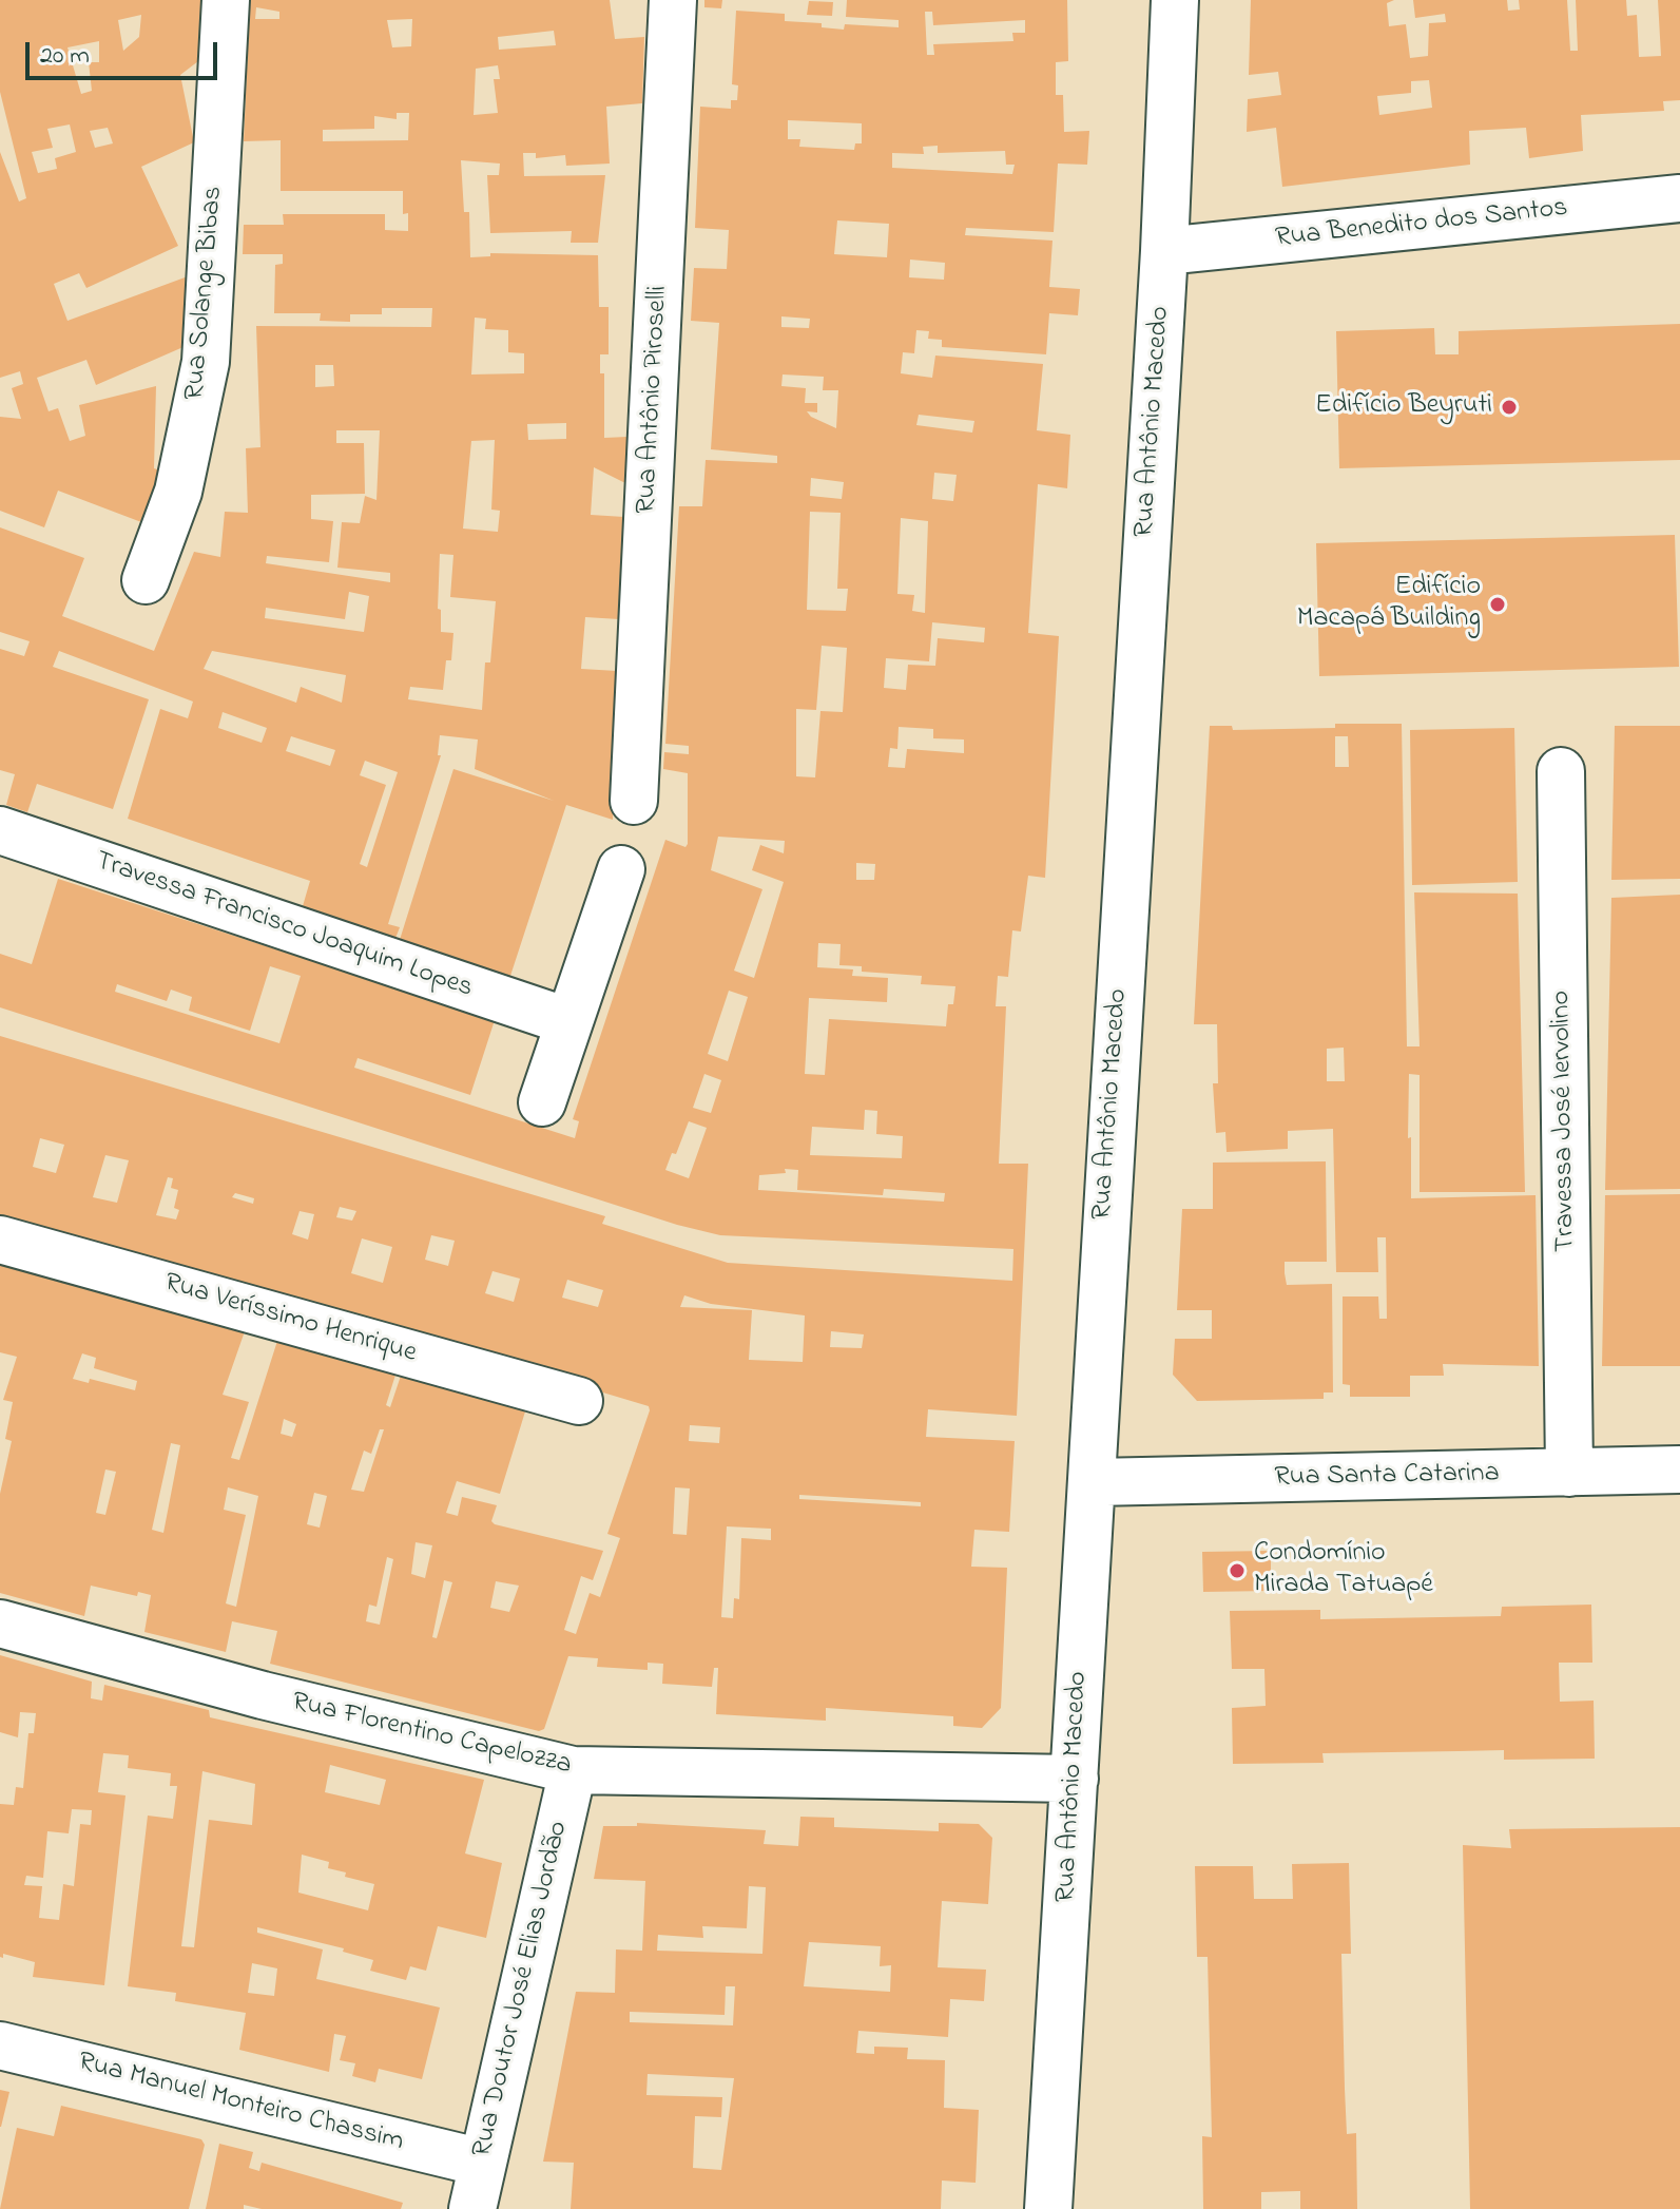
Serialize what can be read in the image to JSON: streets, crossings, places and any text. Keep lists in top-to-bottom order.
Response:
{
  "streets": {
    "street": [
      "Rua Benedito dos Santos",
      "Rua Solange Bibas",
      "Rua Antônio Piroselli",
      "Rua Antônio Macedo",
      "Travessa Francisco Joaquim Lopes",
      "Travessa José Iervolino",
      "Rua Veríssimo Henrique",
      "Rua Santa Catarina",
      "Rua Florentino Capelozza",
      "Rua Doutor José Elias Jordão",
      "Rua Manuel Monteiro Chassim"
    ]
  },
  "crossings": [
    ["Rua Benedito dos Santos", "Rua Antônio Macedo"],
    ["Rua Antônio Macedo", "Rua Santa Catarina"],
    ["Rua Antônio Macedo", "Rua Florentino Capelozza"],
    ["Travessa José Iervolino", "Rua Santa Catarina"],
    ["Rua Florentino Capelozza", "Rua Doutor José Elias Jordão"],
    ["Rua Doutor José Elias Jordão", "Rua Manuel Monteiro Chassim"]
  ],
  "places": ["Edifício Beyruti", "Edifício Macapá Building", "Condomínio Mirada Tatuapé"],
  "scale_bar": "20 m"
}
